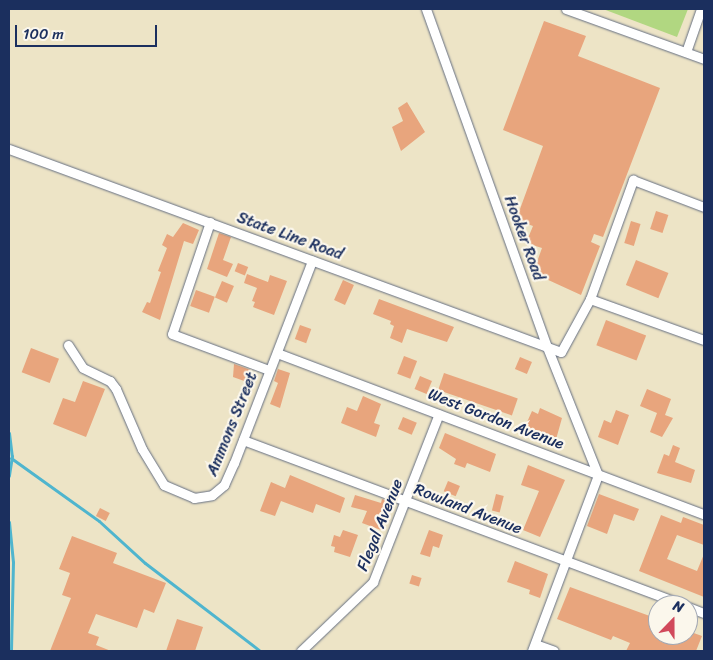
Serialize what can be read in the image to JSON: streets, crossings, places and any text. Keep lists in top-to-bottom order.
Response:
{
  "streets": {
    "street": [
      "State Line Road",
      "Hooker Road",
      "West Gordon Avenue",
      "Ammons Street",
      "Rowland Avenue",
      "Flegal Avenue"
    ]
  },
  "crossings": [
    ["State Line Road", "Hooker Road"],
    ["State Line Road", "Ammons Street"],
    ["Hooker Road", "West Gordon Avenue"],
    ["West Gordon Avenue", "Ammons Street"],
    ["West Gordon Avenue", "Flegal Avenue"],
    ["Ammons Street", "Rowland Avenue"],
    ["Rowland Avenue", "Flegal Avenue"]
  ],
  "scale_bar": "100 m",
  "north": "top"
}
